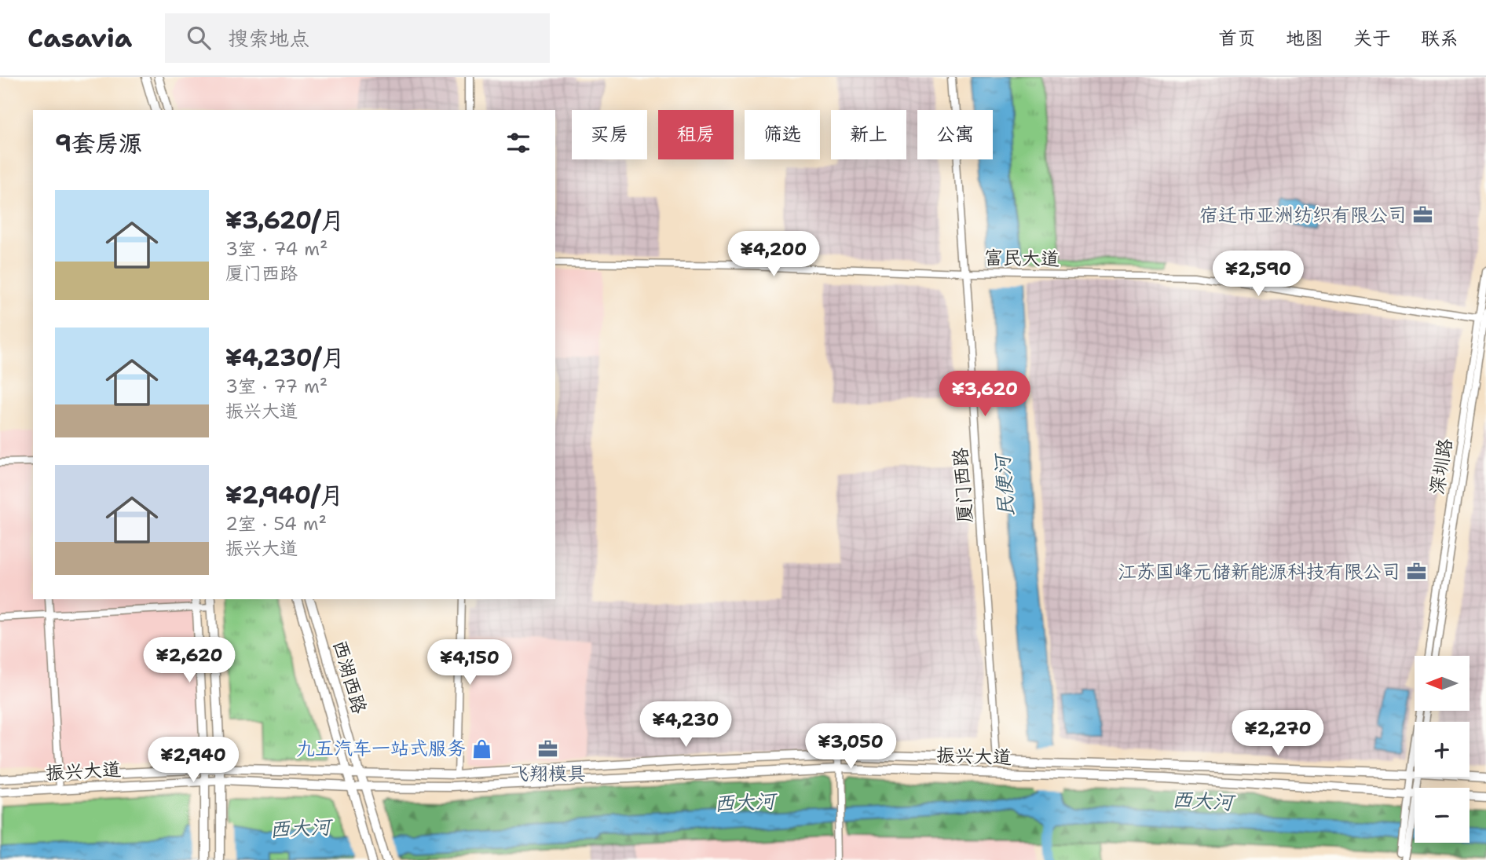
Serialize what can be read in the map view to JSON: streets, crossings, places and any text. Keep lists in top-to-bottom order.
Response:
{
  "streets": {
    "main road": ["西湖西路", "振兴大道"],
    "street": ["富民大道", "深圳路", "厦门西路"]
  },
  "crossings": [
    ["富民大道", "深圳路"],
    ["富民大道", "厦门西路"],
    ["厦门西路", "振兴大道"],
    ["西湖西路", "振兴大道"]
  ],
  "water": ["民便河", "西大河"],
  "places": {
    "office": ["宿迁市亚洲纺织有限公司", "江苏国峰元储新能源科技有限公司", "飞翔模具"],
    "shop": ["九五汽车一站式服务"]
  },
  "north": "left",
  "page": {
    "header": "Casavia",
    "search": "搜索地点",
    "nav": [
      "首页",
      "地图",
      "关于",
      "联系"
    ],
    "chip": [
      "买房",
      "租房",
      "筛选",
      "新上",
      "公寓"
    ],
    "heading": "9套房源",
    "list": [
      {
        "name": "¥3,620/月",
        "note": "3室 · 74 m² · 厦门西路"
      },
      {
        "name": "¥4,230/月",
        "note": "3室 · 77 m² · 振兴大道"
      },
      {
        "name": "¥2,940/月",
        "note": "2室 · 54 m² · 振兴大道"
      }
    ],
    "price": [
      "¥4,200",
      "¥2,590",
      "¥3,620",
      "¥2,620",
      "¥4,150",
      "¥4,230",
      "¥2,270",
      "¥3,050",
      "¥2,940"
    ],
    "map_buttons": ["+", "−"]
  }
}
